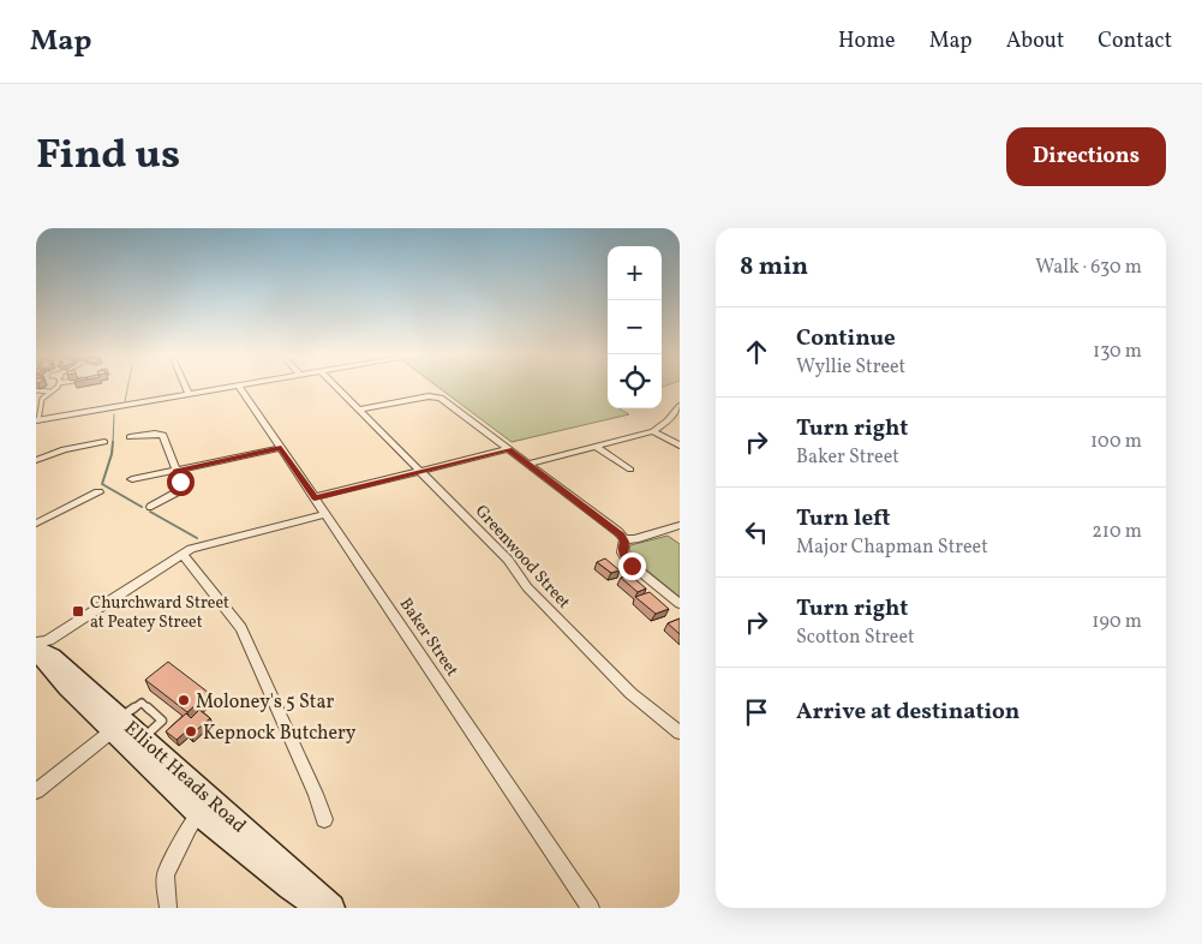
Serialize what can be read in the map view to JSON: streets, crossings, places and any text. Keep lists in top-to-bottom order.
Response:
{
  "streets": {
    "street": ["Greenwood Street", "Baker Street", "Elliott Heads Road"]
  },
  "places": {
    "transit": ["Churchward Street at Peatey Street"],
    "other": ["Moloney's 5 Star", "Kepnock Butchery"]
  },
  "page": {
    "header": "Map",
    "nav": [
      "Home",
      "Map",
      "About",
      "Contact"
    ],
    "title": "Find us",
    "buttons": "Directions",
    "heading": ["8 min", "Walk · 630 m"],
    "map_buttons": ["+", "−"],
    "list": [
      ["Continue", "Wyllie Street", "130 m"],
      ["Turn right", "Baker Street", "100 m"],
      ["Turn left", "Major Chapman Street", "210 m"],
      ["Turn right", "Scotton Street", "190 m"],
      "Arrive at destination"
    ]
  }
}
